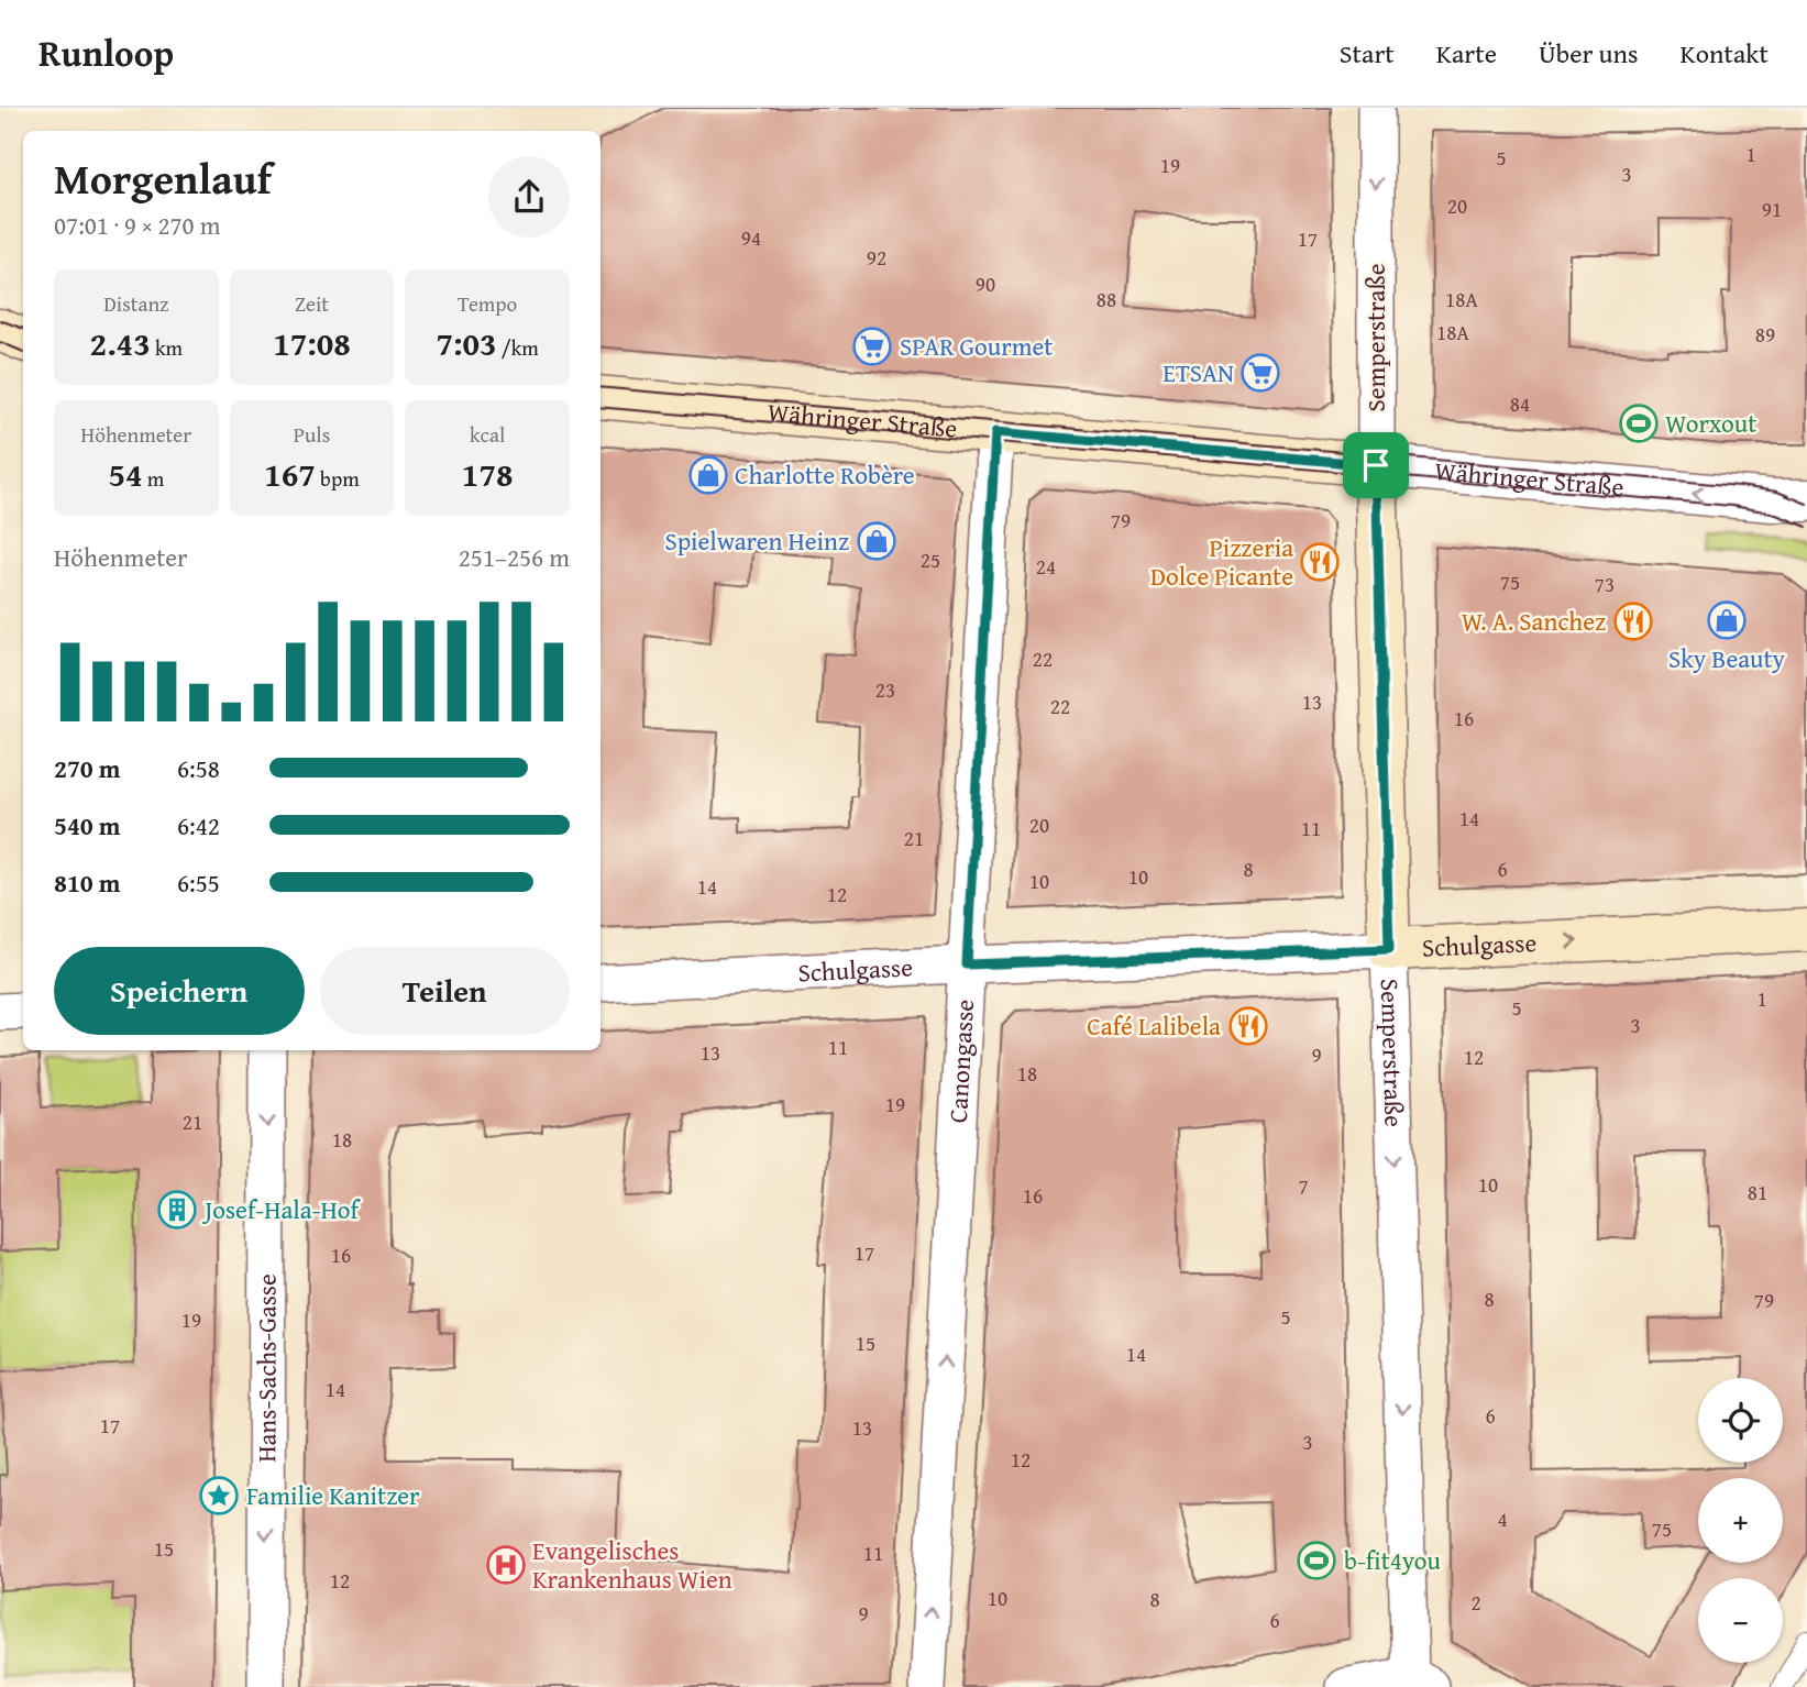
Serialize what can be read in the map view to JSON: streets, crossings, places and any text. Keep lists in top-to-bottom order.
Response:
{
  "streets": {
    "main road": ["Semperstraße", "Währinger Straße", "Schulgasse"],
    "street": ["Canongasse", "Hans-Sachs-Gasse"]
  },
  "crossings": [
    ["Semperstraße", "Währinger Straße"],
    ["Semperstraße", "Schulgasse"],
    ["Währinger Straße", "Canongasse"],
    ["Schulgasse", "Canongasse"]
  ],
  "one_way": [
    "Semperstraße",
    "Währinger Straße",
    "Canongasse",
    "Hans-Sachs-Gasse"
  ],
  "places": {
    "supermarket": ["SPAR Gourmet", "ETSAN"],
    "sports": ["Worxout", "b-fit4you"],
    "shop": ["Charlotte Robère", "Spielwaren Heinz", "Sky Beauty"],
    "restaurant": ["Pizzeria Dolce Picante", "W. A. Sanchez", "Café Lalibela"],
    "building": ["Josef-Hala-Hof"],
    "place": ["Familie Kanitzer"],
    "hospital": ["Evangelisches Krankenhaus Wien"]
  },
  "house_numbers": [
    "1",
    "5",
    "19",
    "3",
    "20",
    "91",
    "94",
    "17",
    "92",
    "90",
    "88",
    "18A",
    "18A",
    "89",
    "84",
    "79",
    "25",
    "24",
    "75",
    "73",
    "22",
    "23",
    "13",
    "22",
    "16",
    "14",
    "20",
    "11",
    "21",
    "8",
    "6",
    "10",
    "10",
    "14",
    "12",
    "1",
    "5",
    "3",
    "11",
    "13",
    "9",
    "12",
    "18",
    "19",
    "21",
    "18",
    "10",
    "7",
    "81",
    "16",
    "17",
    "16",
    "8",
    "79",
    "5",
    "19",
    "15",
    "14",
    "14",
    "6",
    "17",
    "13",
    "3",
    "12",
    "4",
    "75",
    "15",
    "11",
    "12",
    "10",
    "8",
    "2",
    "9",
    "6"
  ],
  "page": {
    "header": "Runloop",
    "nav": [
      "Start",
      "Karte",
      "Über uns",
      "Kontakt"
    ],
    "heading": ["Morgenlauf", "07:01 · 9 × 270 m"],
    "stats": [
      ["Distanz", "2.43 km"],
      ["Zeit", "17:08"],
      ["Tempo", "7:03 /km"],
      ["Höhenmeter", "54 m"],
      ["Puls", "167 bpm"],
      ["kcal", "178"]
    ],
    "chart": ["Höhenmeter", "251–256 m"],
    "list": [
      {
        "name": "270 m",
        "note": "6:58"
      },
      {
        "name": "540 m",
        "note": "6:42"
      },
      {
        "name": "810 m",
        "note": "6:55"
      }
    ],
    "buttons": ["Speichern", "Teilen"],
    "map_buttons": ["+", "−"]
  }
}
